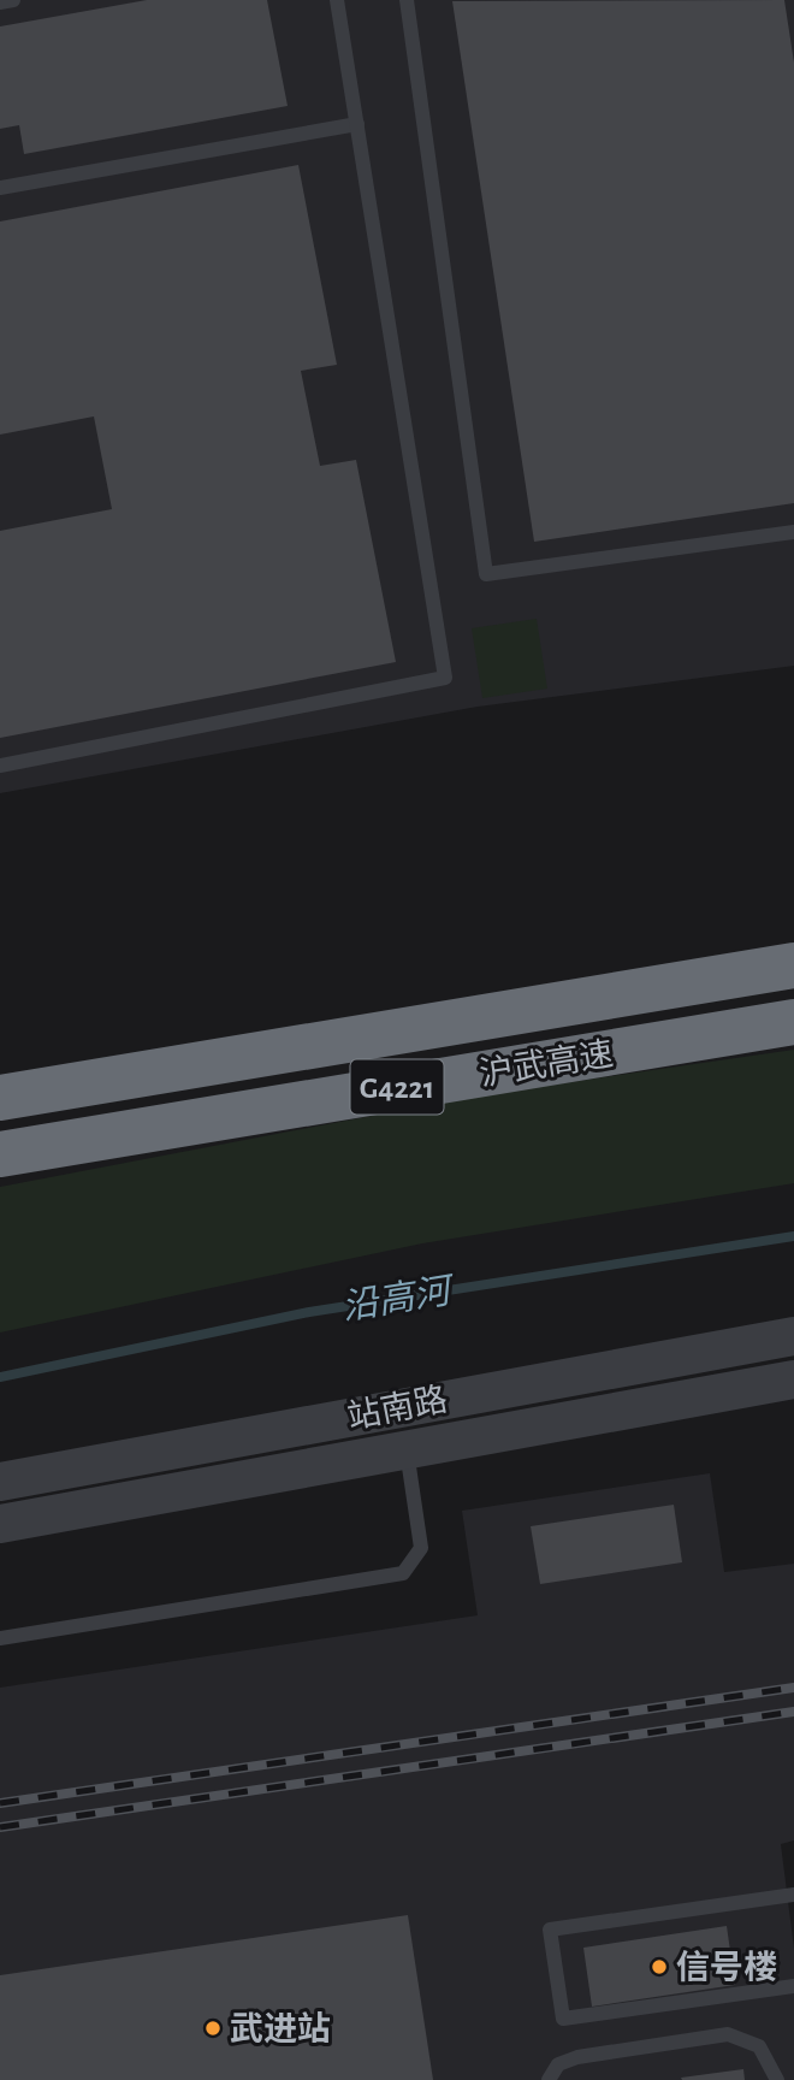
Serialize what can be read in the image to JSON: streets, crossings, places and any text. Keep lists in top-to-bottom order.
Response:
{
  "streets": {
    "highway": ["沪武高速", "G4221"],
    "street": ["站南路"]
  },
  "water": ["沿高河"],
  "places": ["信号楼", "武进站"]
}
